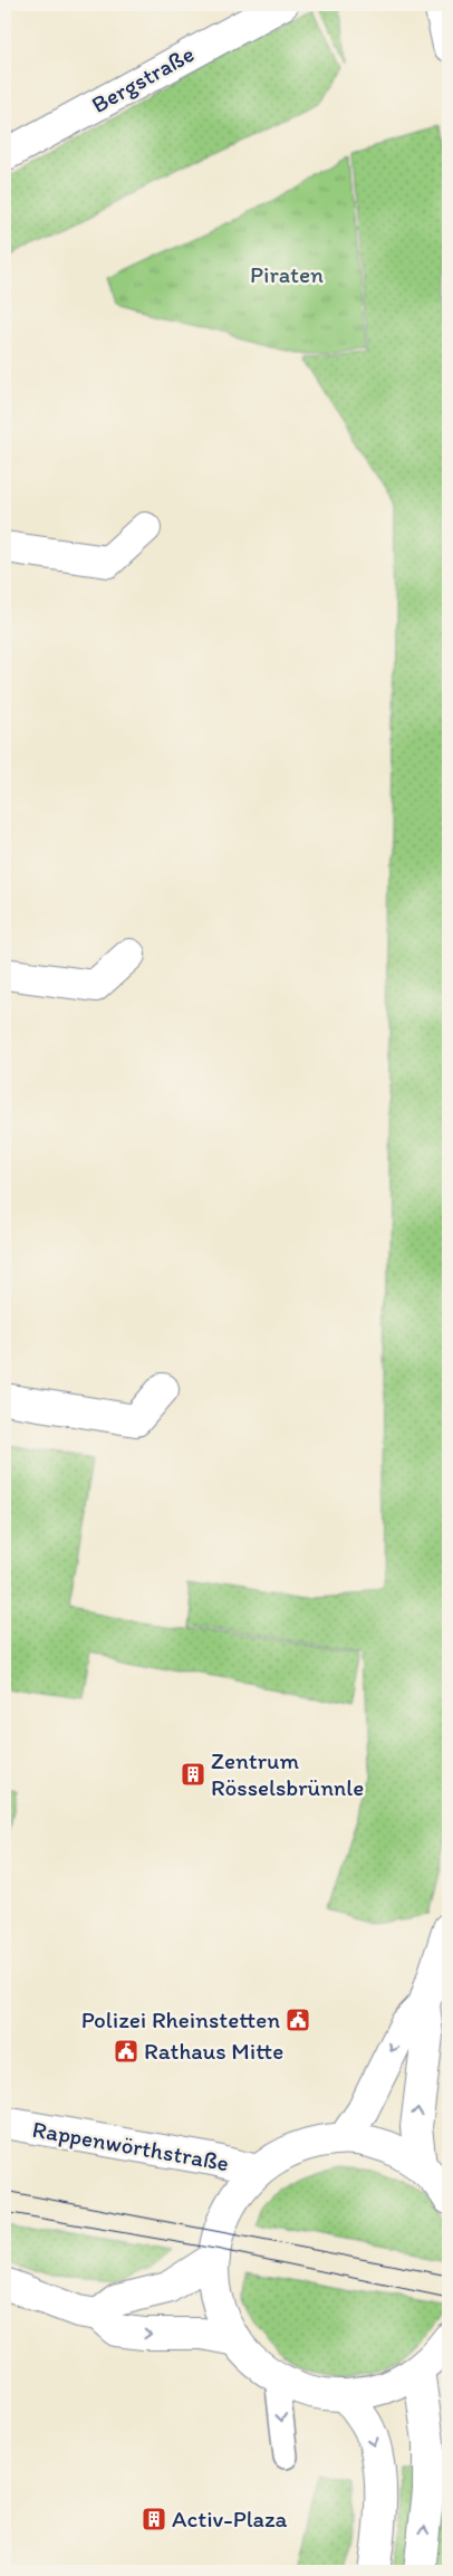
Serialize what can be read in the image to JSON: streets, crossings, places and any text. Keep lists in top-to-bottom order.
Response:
{
  "streets": {
    "main road": ["Bergstraße", "Rappenwörthstraße"]
  },
  "parks": ["Piraten"],
  "places": {
    "building": ["Zentrum Rösselsbrünnle", "Activ-Plaza"],
    "public building": ["Polizei Rheinstetten", "Rathaus Mitte"]
  }
}
